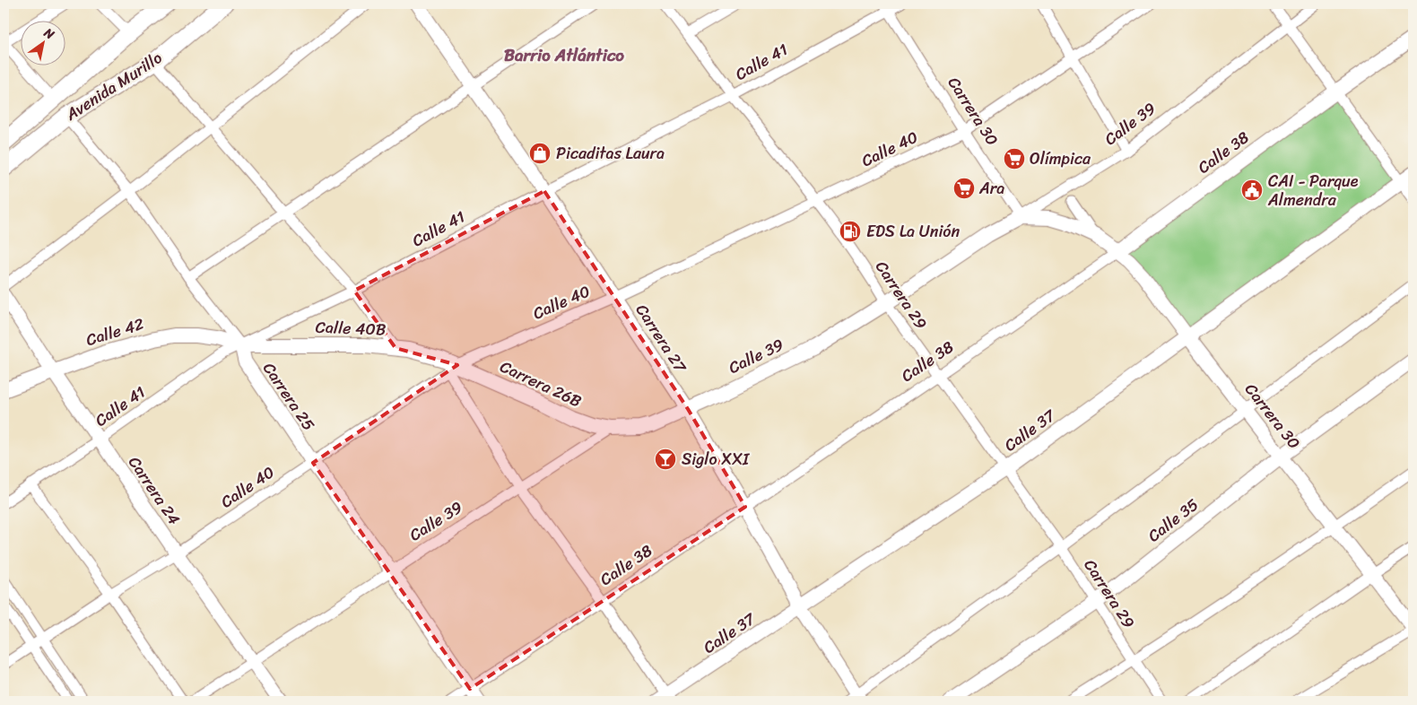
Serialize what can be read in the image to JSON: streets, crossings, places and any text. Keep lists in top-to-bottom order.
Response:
{
  "streets": {
    "main road": [
      "Avenida Murillo",
      "Carrera 30",
      "Calle 39",
      "Calle 38",
      "Calle 40B",
      "Calle 42",
      "Carrera 26B"
    ],
    "street": [
      "Calle 41",
      "Calle 40",
      "Carrera 29",
      "Carrera 27",
      "Carrera 25",
      "Calle 37",
      "Carrera 24",
      "Calle 35"
    ]
  },
  "crossings": [
    ["Calle 41", "Carrera 30"],
    ["Calle 41", "Carrera 29"],
    ["Calle 41", "Calle 40B"],
    ["Calle 41", "Calle 42"],
    ["Calle 41", "Carrera 27"],
    ["Calle 41", "Carrera 25"],
    ["Calle 41", "Carrera 24"],
    ["Avenida Murillo", "Carrera 25"],
    ["Carrera 30", "Calle 39"],
    ["Carrera 30", "Calle 40"],
    ["Carrera 30", "Calle 38"],
    ["Carrera 30", "Calle 37"],
    ["Carrera 30", "Calle 35"],
    ["Calle 39", "Carrera 29"],
    ["Calle 39", "Carrera 27"],
    ["Calle 39", "Carrera 26B"],
    ["Calle 39", "Carrera 25"],
    ["Calle 39", "Carrera 24"],
    ["Calle 40", "Carrera 29"],
    ["Calle 40", "Calle 40B"],
    ["Calle 40", "Carrera 27"],
    ["Calle 40", "Carrera 26B"],
    ["Calle 40", "Carrera 25"],
    ["Calle 40", "Carrera 24"],
    ["Calle 38", "Carrera 29"],
    ["Calle 38", "Carrera 27"],
    ["Calle 38", "Carrera 25"],
    ["Carrera 29", "Calle 37"],
    ["Carrera 29", "Calle 35"],
    ["Calle 40B", "Calle 42"],
    ["Calle 40B", "Carrera 26B"],
    ["Calle 40B", "Carrera 25"],
    ["Calle 42", "Carrera 25"],
    ["Calle 42", "Carrera 24"],
    ["Carrera 27", "Calle 37"]
  ],
  "districts": ["Barrio Atlántico"],
  "places": {
    "shop": ["Picaditas Laura"],
    "supermarket": ["Olímpica", "Ara"],
    "public building": ["CAI - Parque Almendra"],
    "fuel station": ["EDS La Unión"],
    "bar": ["Siglo XXI"]
  },
  "north": "top right"
}
